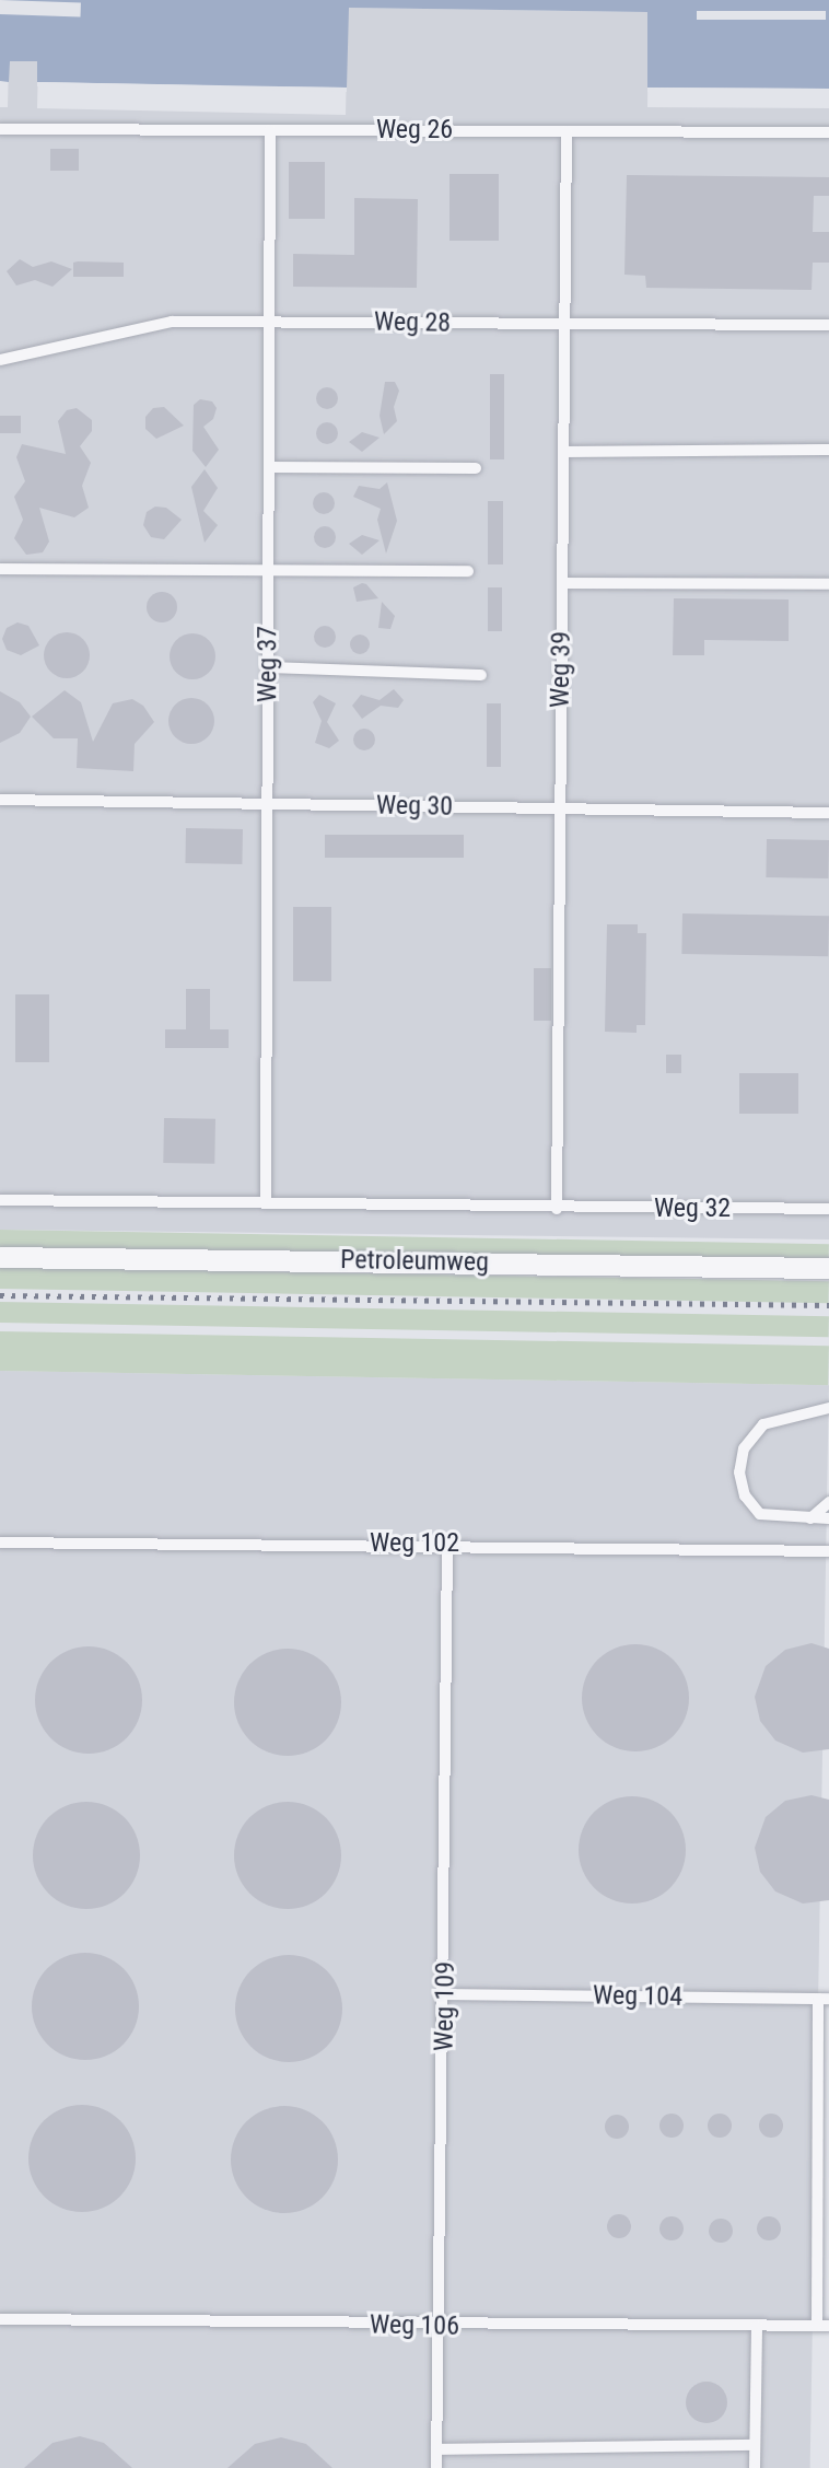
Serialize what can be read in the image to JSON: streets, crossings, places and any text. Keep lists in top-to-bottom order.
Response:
{
  "streets": {
    "street": ["Petroleumweg"],
    "lane": [
      "Weg 26",
      "Weg 28",
      "Weg 37",
      "Weg 39",
      "Weg 30",
      "Weg 32",
      "Weg 102",
      "Weg 104",
      "Weg 109",
      "Weg 106"
    ]
  },
  "crossings": [
    ["Weg 26", "Weg 37"],
    ["Weg 26", "Weg 39"],
    ["Weg 28", "Weg 37"],
    ["Weg 28", "Weg 39"],
    ["Weg 37", "Weg 30"],
    ["Weg 37", "Weg 32"],
    ["Weg 39", "Weg 30"],
    ["Weg 39", "Weg 32"],
    ["Weg 102", "Weg 109"],
    ["Weg 104", "Weg 109"],
    ["Weg 109", "Weg 106"]
  ]
}
